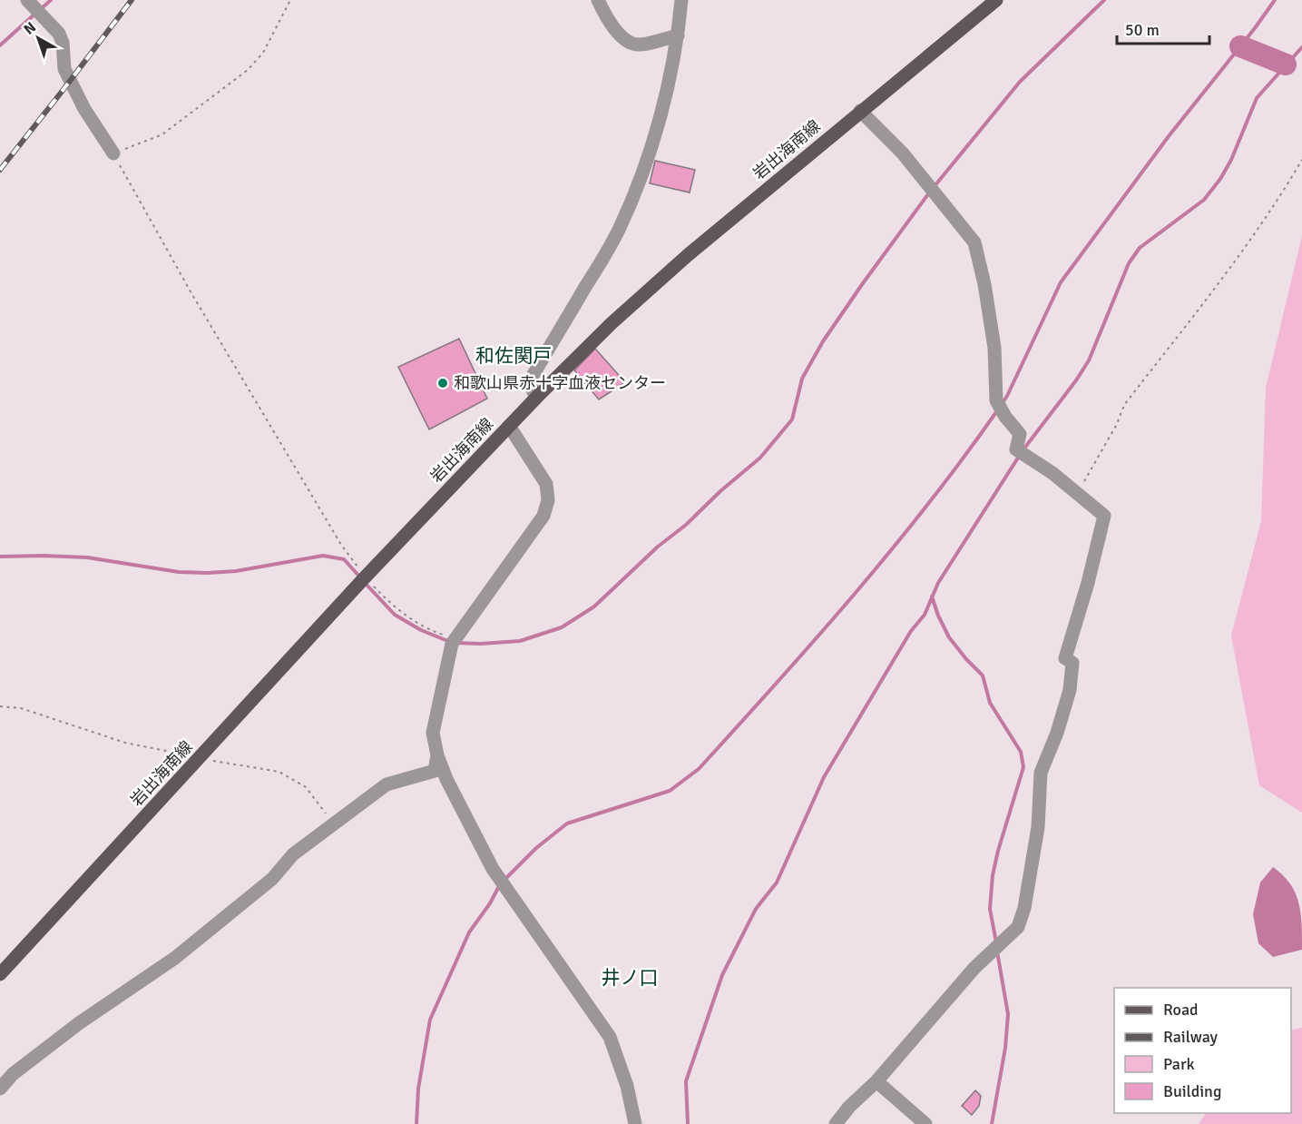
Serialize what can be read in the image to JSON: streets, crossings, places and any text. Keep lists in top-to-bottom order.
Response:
{
  "streets": {
    "main road": ["岩出海南線"]
  },
  "districts": ["和佐関戸", "井ノ口"],
  "places": ["和歌山県赤十字血液センター"],
  "legend": [
    "Road",
    "Railway",
    "Park",
    "Building"
  ],
  "scale_bar": "50 m",
  "north": "top left"
}
